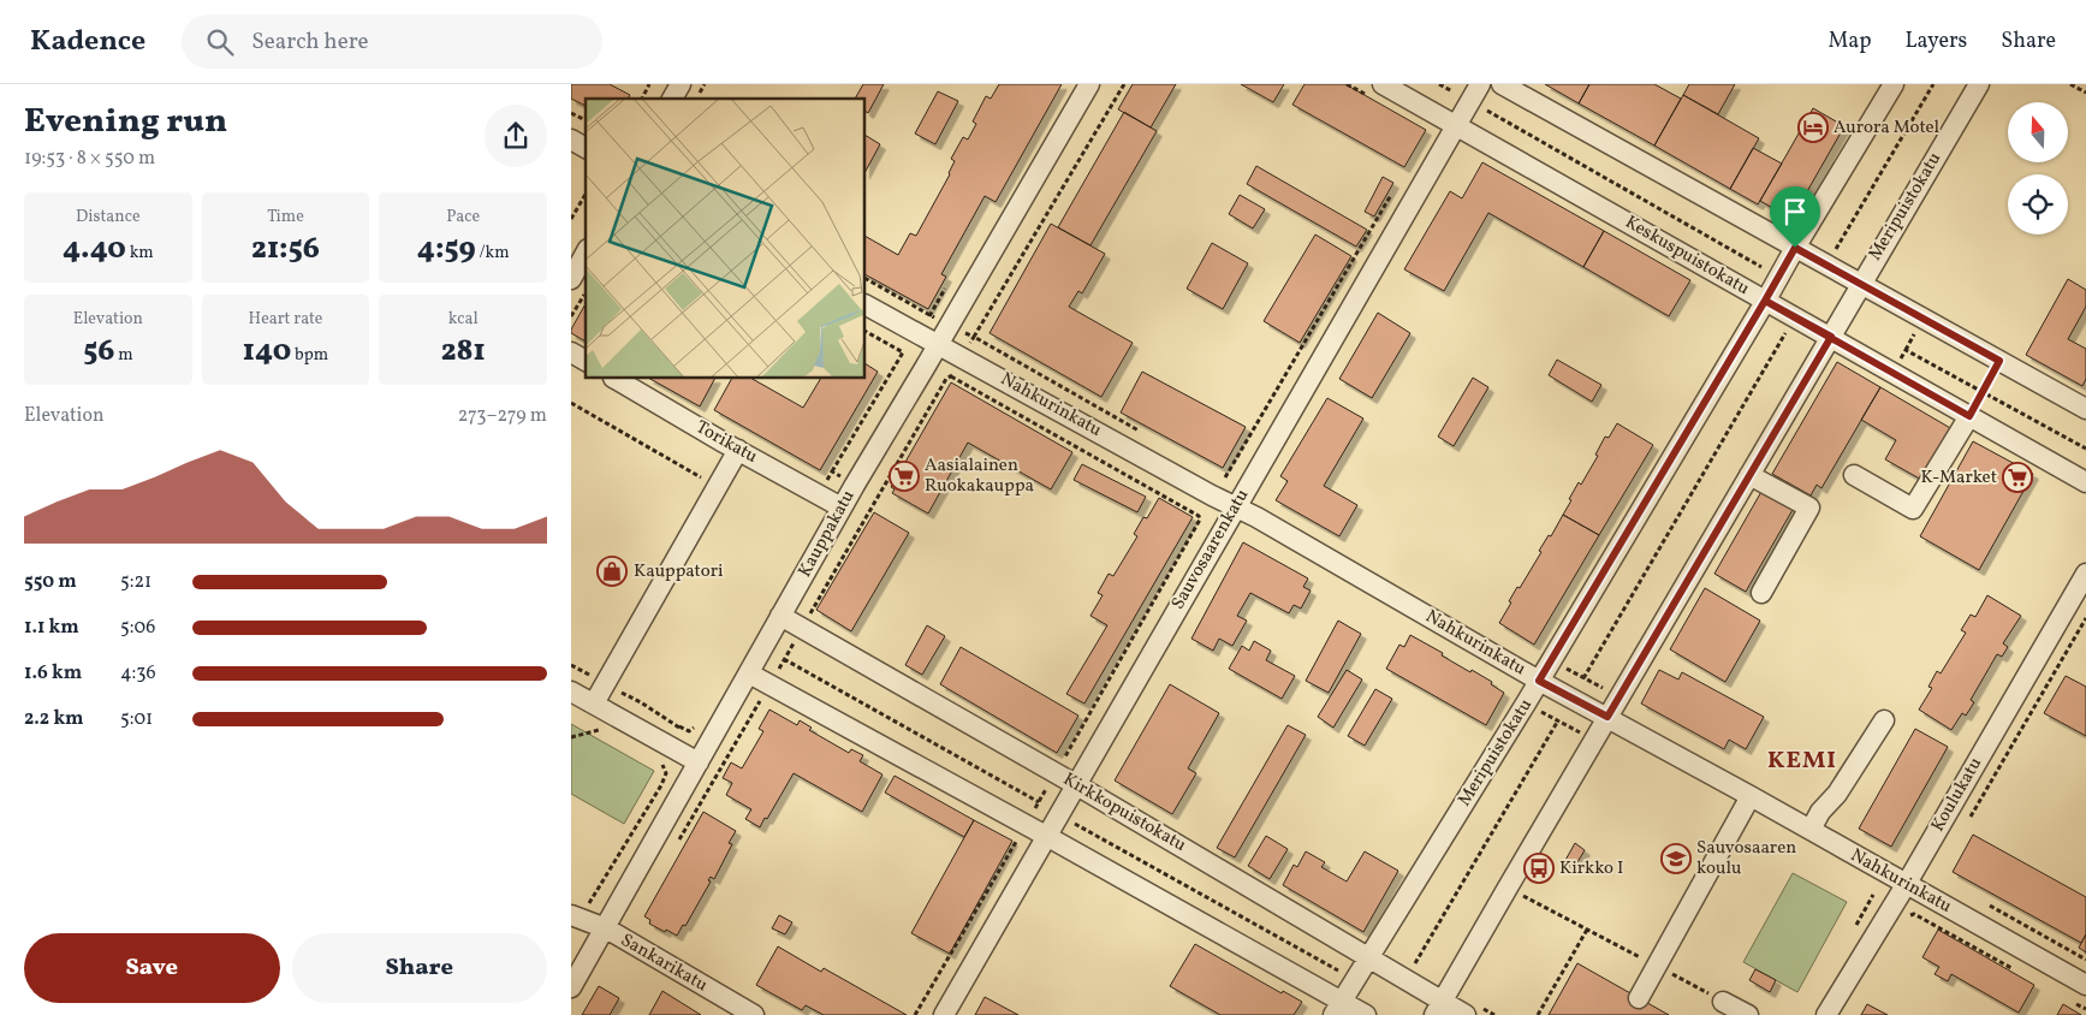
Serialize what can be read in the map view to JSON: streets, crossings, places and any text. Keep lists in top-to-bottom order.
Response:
{
  "streets": {
    "street": [
      "Meripuistokatu",
      "Keskuspuistokatu",
      "Nahkurinkatu",
      "Torikatu",
      "Kauppakatu",
      "Sauvosaarenkatu",
      "Koulukatu",
      "Kirkkopuistokatu",
      "Sankarikatu"
    ]
  },
  "crossings": [
    ["Meripuistokatu", "Keskuspuistokatu"],
    ["Meripuistokatu", "Nahkurinkatu"],
    ["Meripuistokatu", "Kirkkopuistokatu"],
    ["Keskuspuistokatu", "Sauvosaarenkatu"],
    ["Nahkurinkatu", "Kauppakatu"],
    ["Nahkurinkatu", "Sauvosaarenkatu"],
    ["Nahkurinkatu", "Koulukatu"],
    ["Torikatu", "Kauppakatu"],
    ["Kauppakatu", "Kirkkopuistokatu"],
    ["Kauppakatu", "Sankarikatu"],
    ["Sauvosaarenkatu", "Kirkkopuistokatu"]
  ],
  "districts": ["KEMI"],
  "places": {
    "hotel": ["Aurora Motel"],
    "supermarket": ["Aasialainen Ruokakauppa", "K-Market"],
    "shop": ["Kauppatori"],
    "school or university": ["Sauvosaaren koulu"],
    "bus stop": ["Kirkko I"]
  },
  "north": "top",
  "page": {
    "header": "Kadence",
    "search": "Search here",
    "nav": ["Map", "Layers", "Share"],
    "heading": ["Evening run", "19:53 · 8 × 550 m"],
    "stats": [
      ["Distance", "4.40 km"],
      ["Time", "21:56"],
      ["Pace", "4:59 /km"],
      ["Elevation", "56 m"],
      ["Heart rate", "140 bpm"],
      ["kcal", "281"]
    ],
    "chart": ["Elevation", "273–279 m"],
    "list": [
      {
        "name": "550 m",
        "note": "5:21"
      },
      {
        "name": "1.1 km",
        "note": "5:06"
      },
      {
        "name": "1.6 km",
        "note": "4:36"
      },
      {
        "name": "2.2 km",
        "note": "5:01"
      }
    ],
    "buttons": ["Save", "Share"]
  }
}
